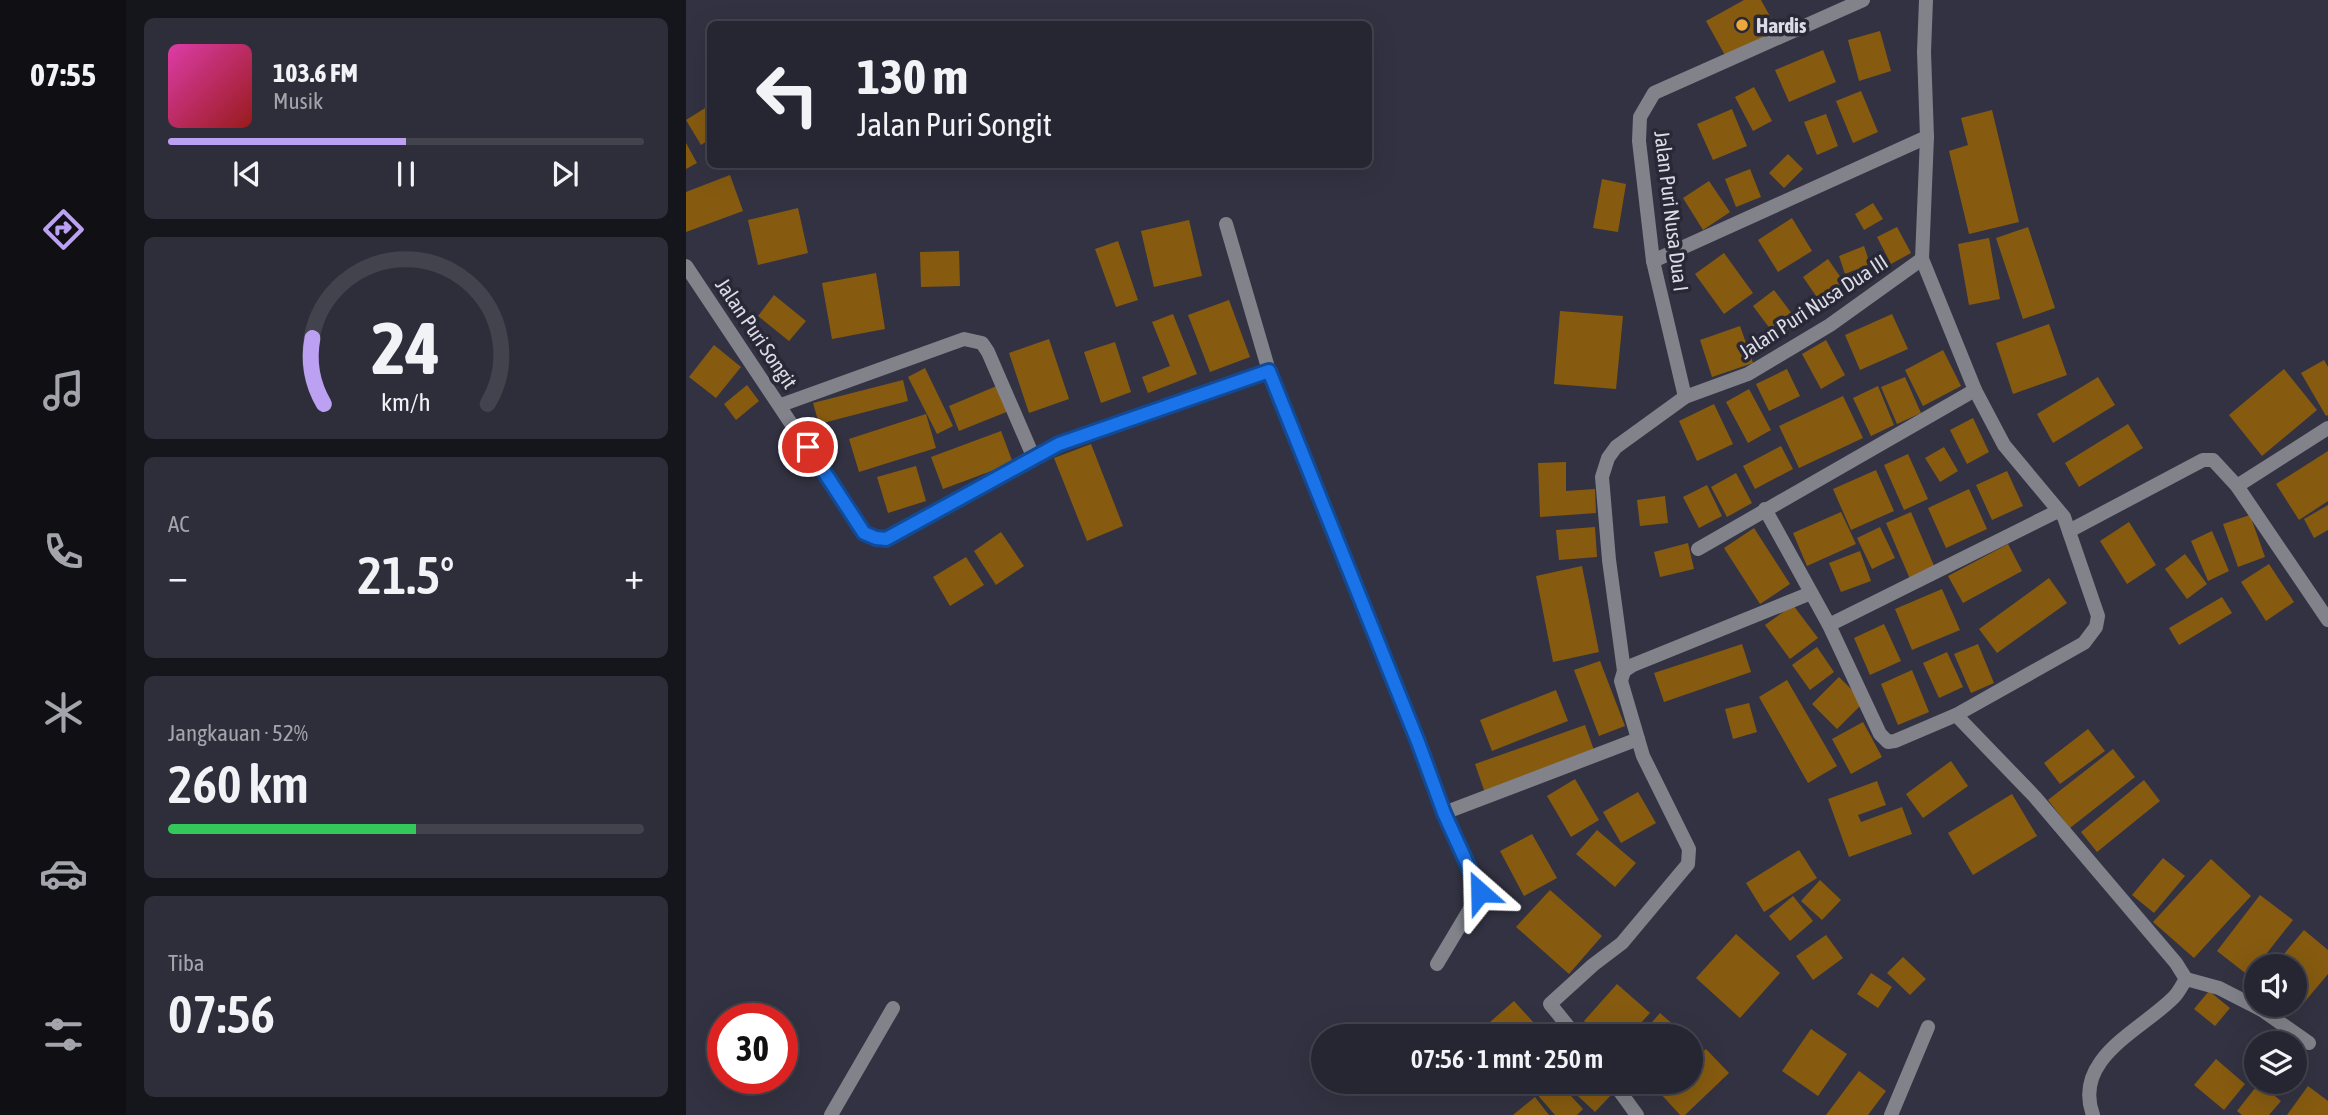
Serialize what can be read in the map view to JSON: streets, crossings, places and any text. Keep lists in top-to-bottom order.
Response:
{
  "streets": {
    "street": ["Jalan Puri Nusa Dua I", "Jalan Puri Nusa Dua III", "Jalan Puri Songit"]
  },
  "crossings": [
    ["Jalan Puri Nusa Dua I", "Jalan Puri Nusa Dua III"]
  ],
  "places": ["Hardis"],
  "page": {
    "tabs": "07:55",
    "turn": ["130 m", "Jalan Puri Songit"],
    "song": ["103.6 FM", "Musik"],
    "tile": [
      "AC",
      ["Jangkauan · 52%", "260 km"],
      ["Tiba", "07:56"]
    ],
    "heat": ["−", "21.5°", "+"],
    "limit": "30",
    "trip": "07:56 · 1 mnt · 250 m",
    "gauge": ["24", "km/h"]
  }
}
